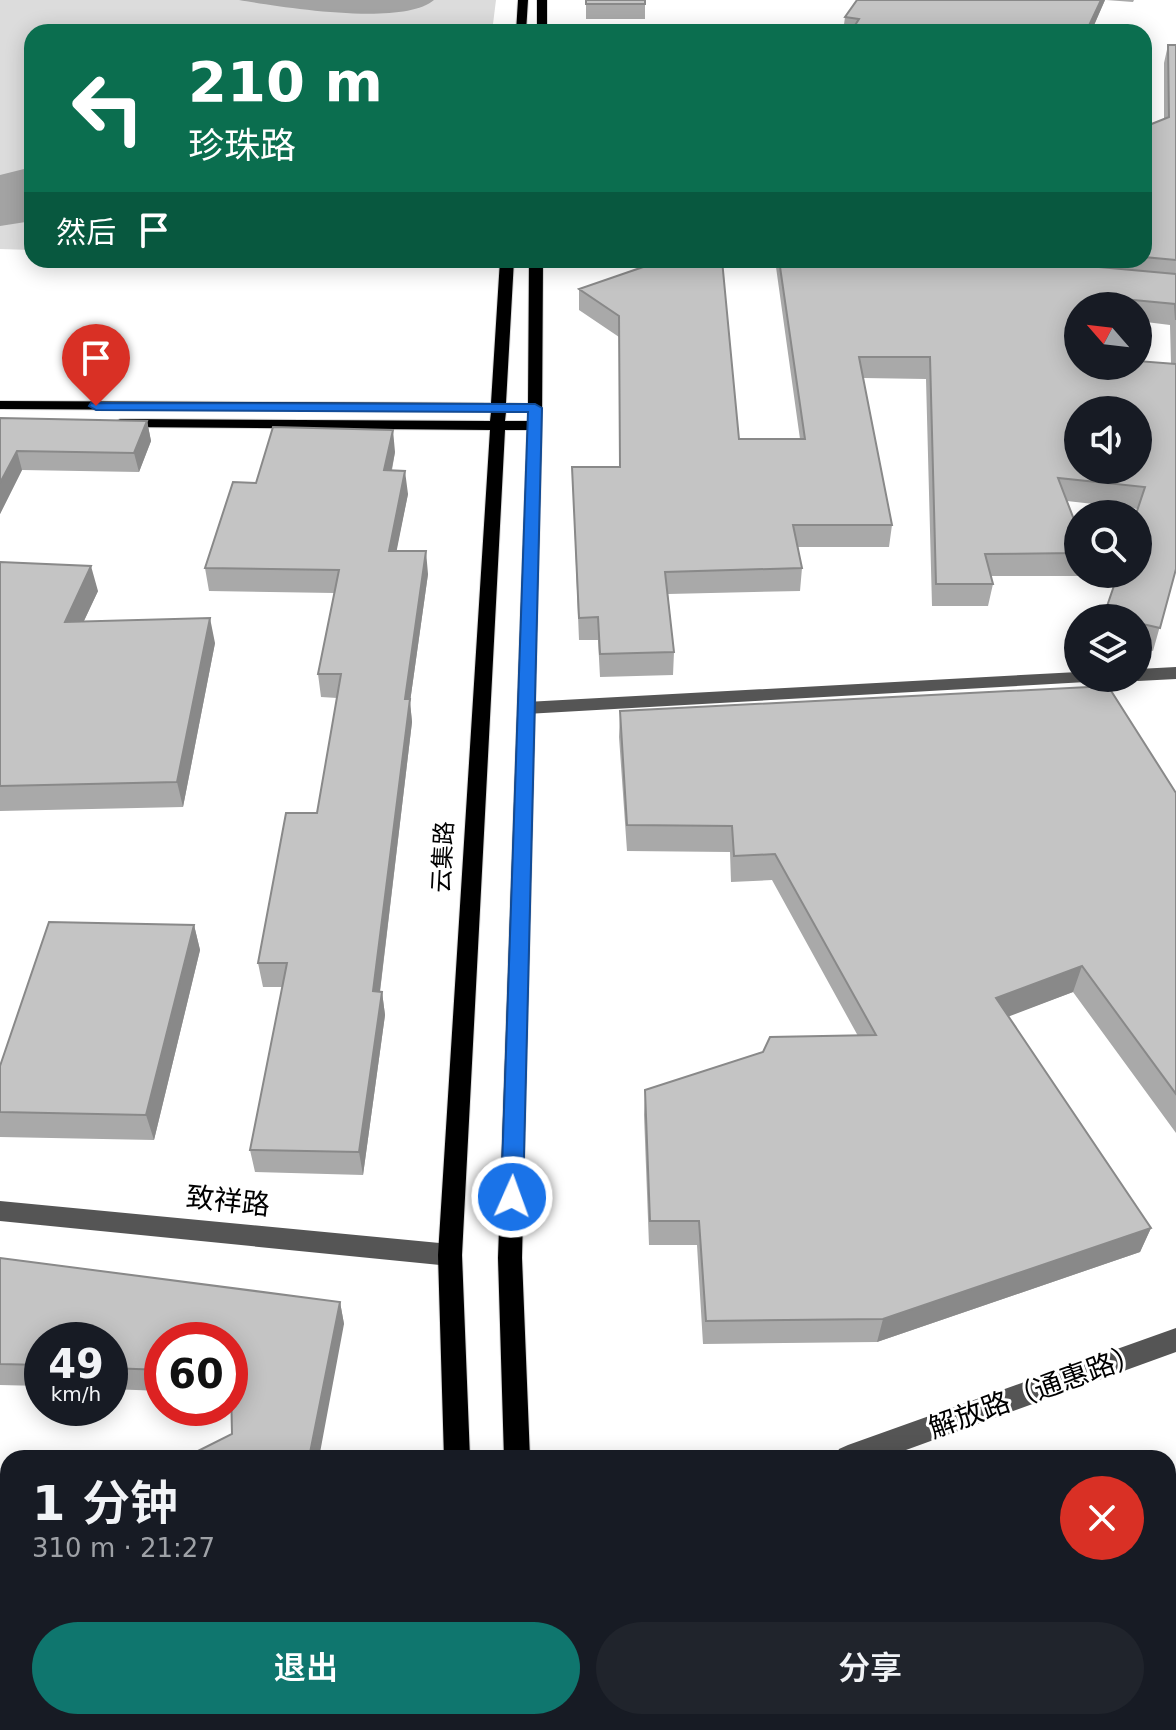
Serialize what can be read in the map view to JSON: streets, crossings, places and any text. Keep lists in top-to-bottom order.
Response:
{
  "streets": {
    "main road": ["云集路"],
    "street": ["致祥路", "解放路（通惠路）"]
  },
  "crossings": [
    ["云集路", "致祥路"]
  ],
  "north": "top left",
  "page": {
    "turn": ["210 m", "珍珠路"],
    "then": "然后",
    "speed": "49 km/h",
    "limit": "60",
    "heading": ["1 分钟", "310 m · 21:27"],
    "buttons": ["退出", "分享"]
  }
}
